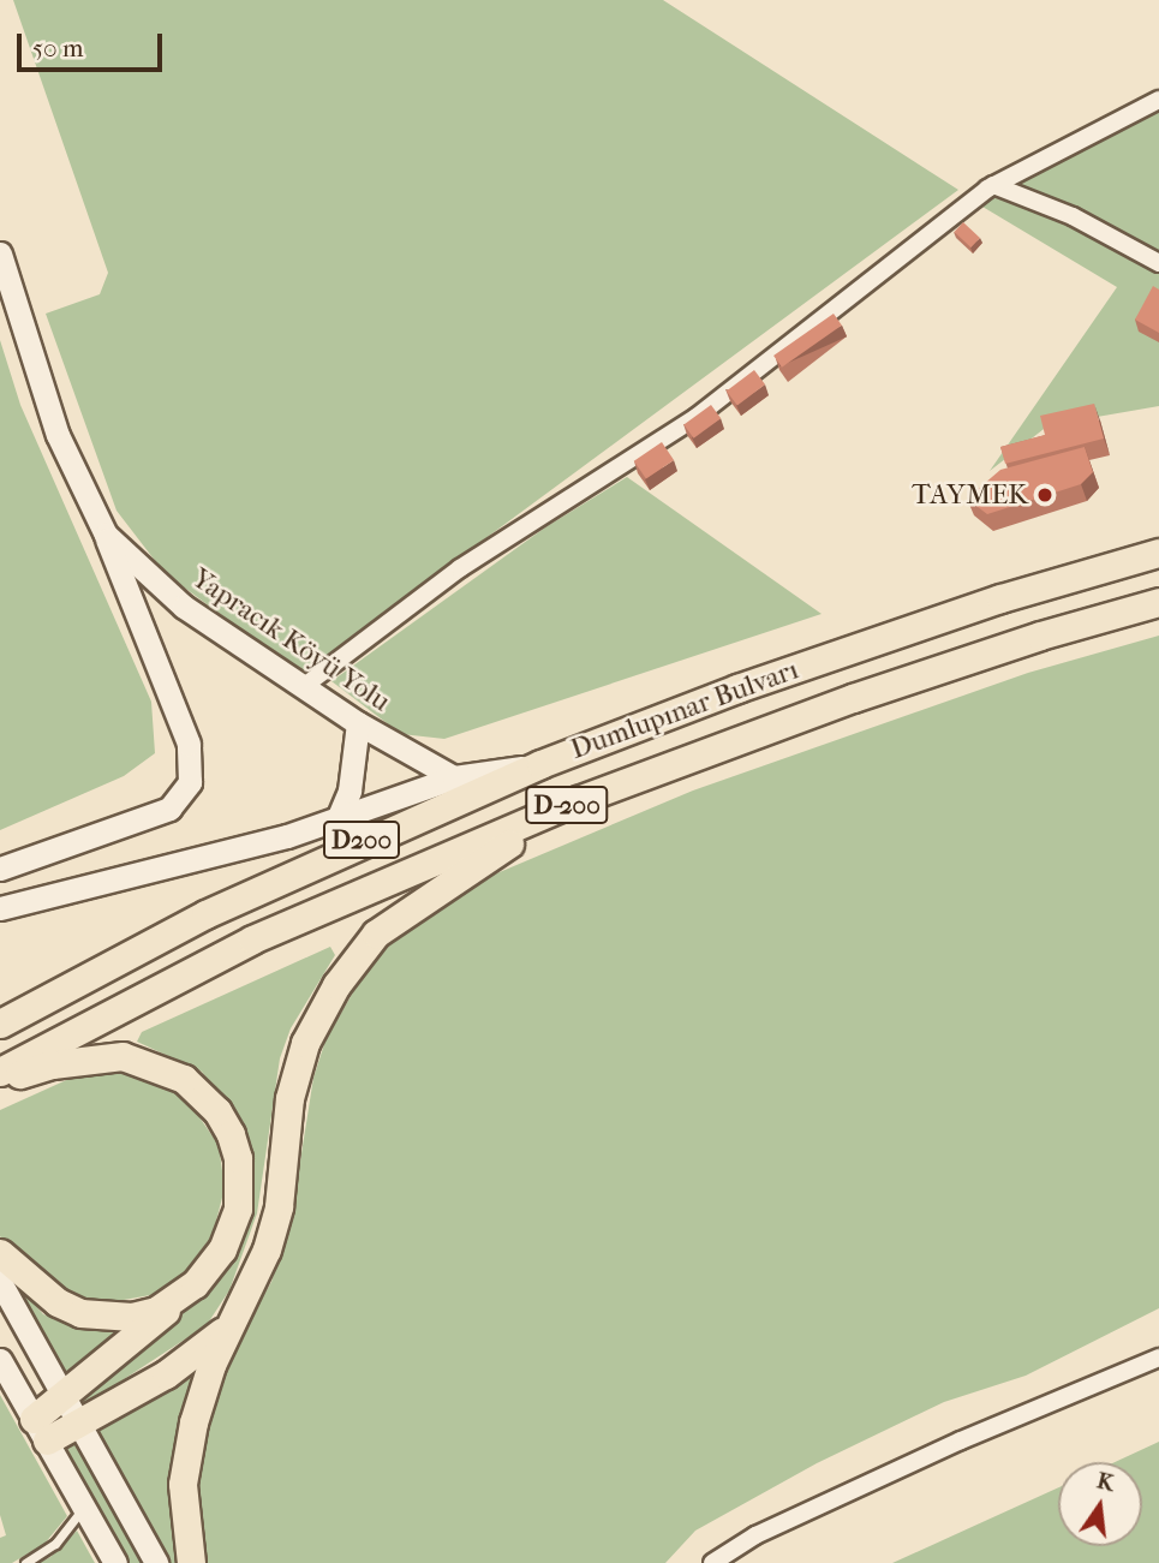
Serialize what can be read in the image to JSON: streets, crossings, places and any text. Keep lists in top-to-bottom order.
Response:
{
  "streets": {
    "highway": ["Dumlupınar Bulvarı", "D-200", "D200"],
    "main road": ["Yapracık Köyü Yolu"]
  },
  "places": ["TAYMEK"],
  "scale_bar": "50 m",
  "north": "top"
}
